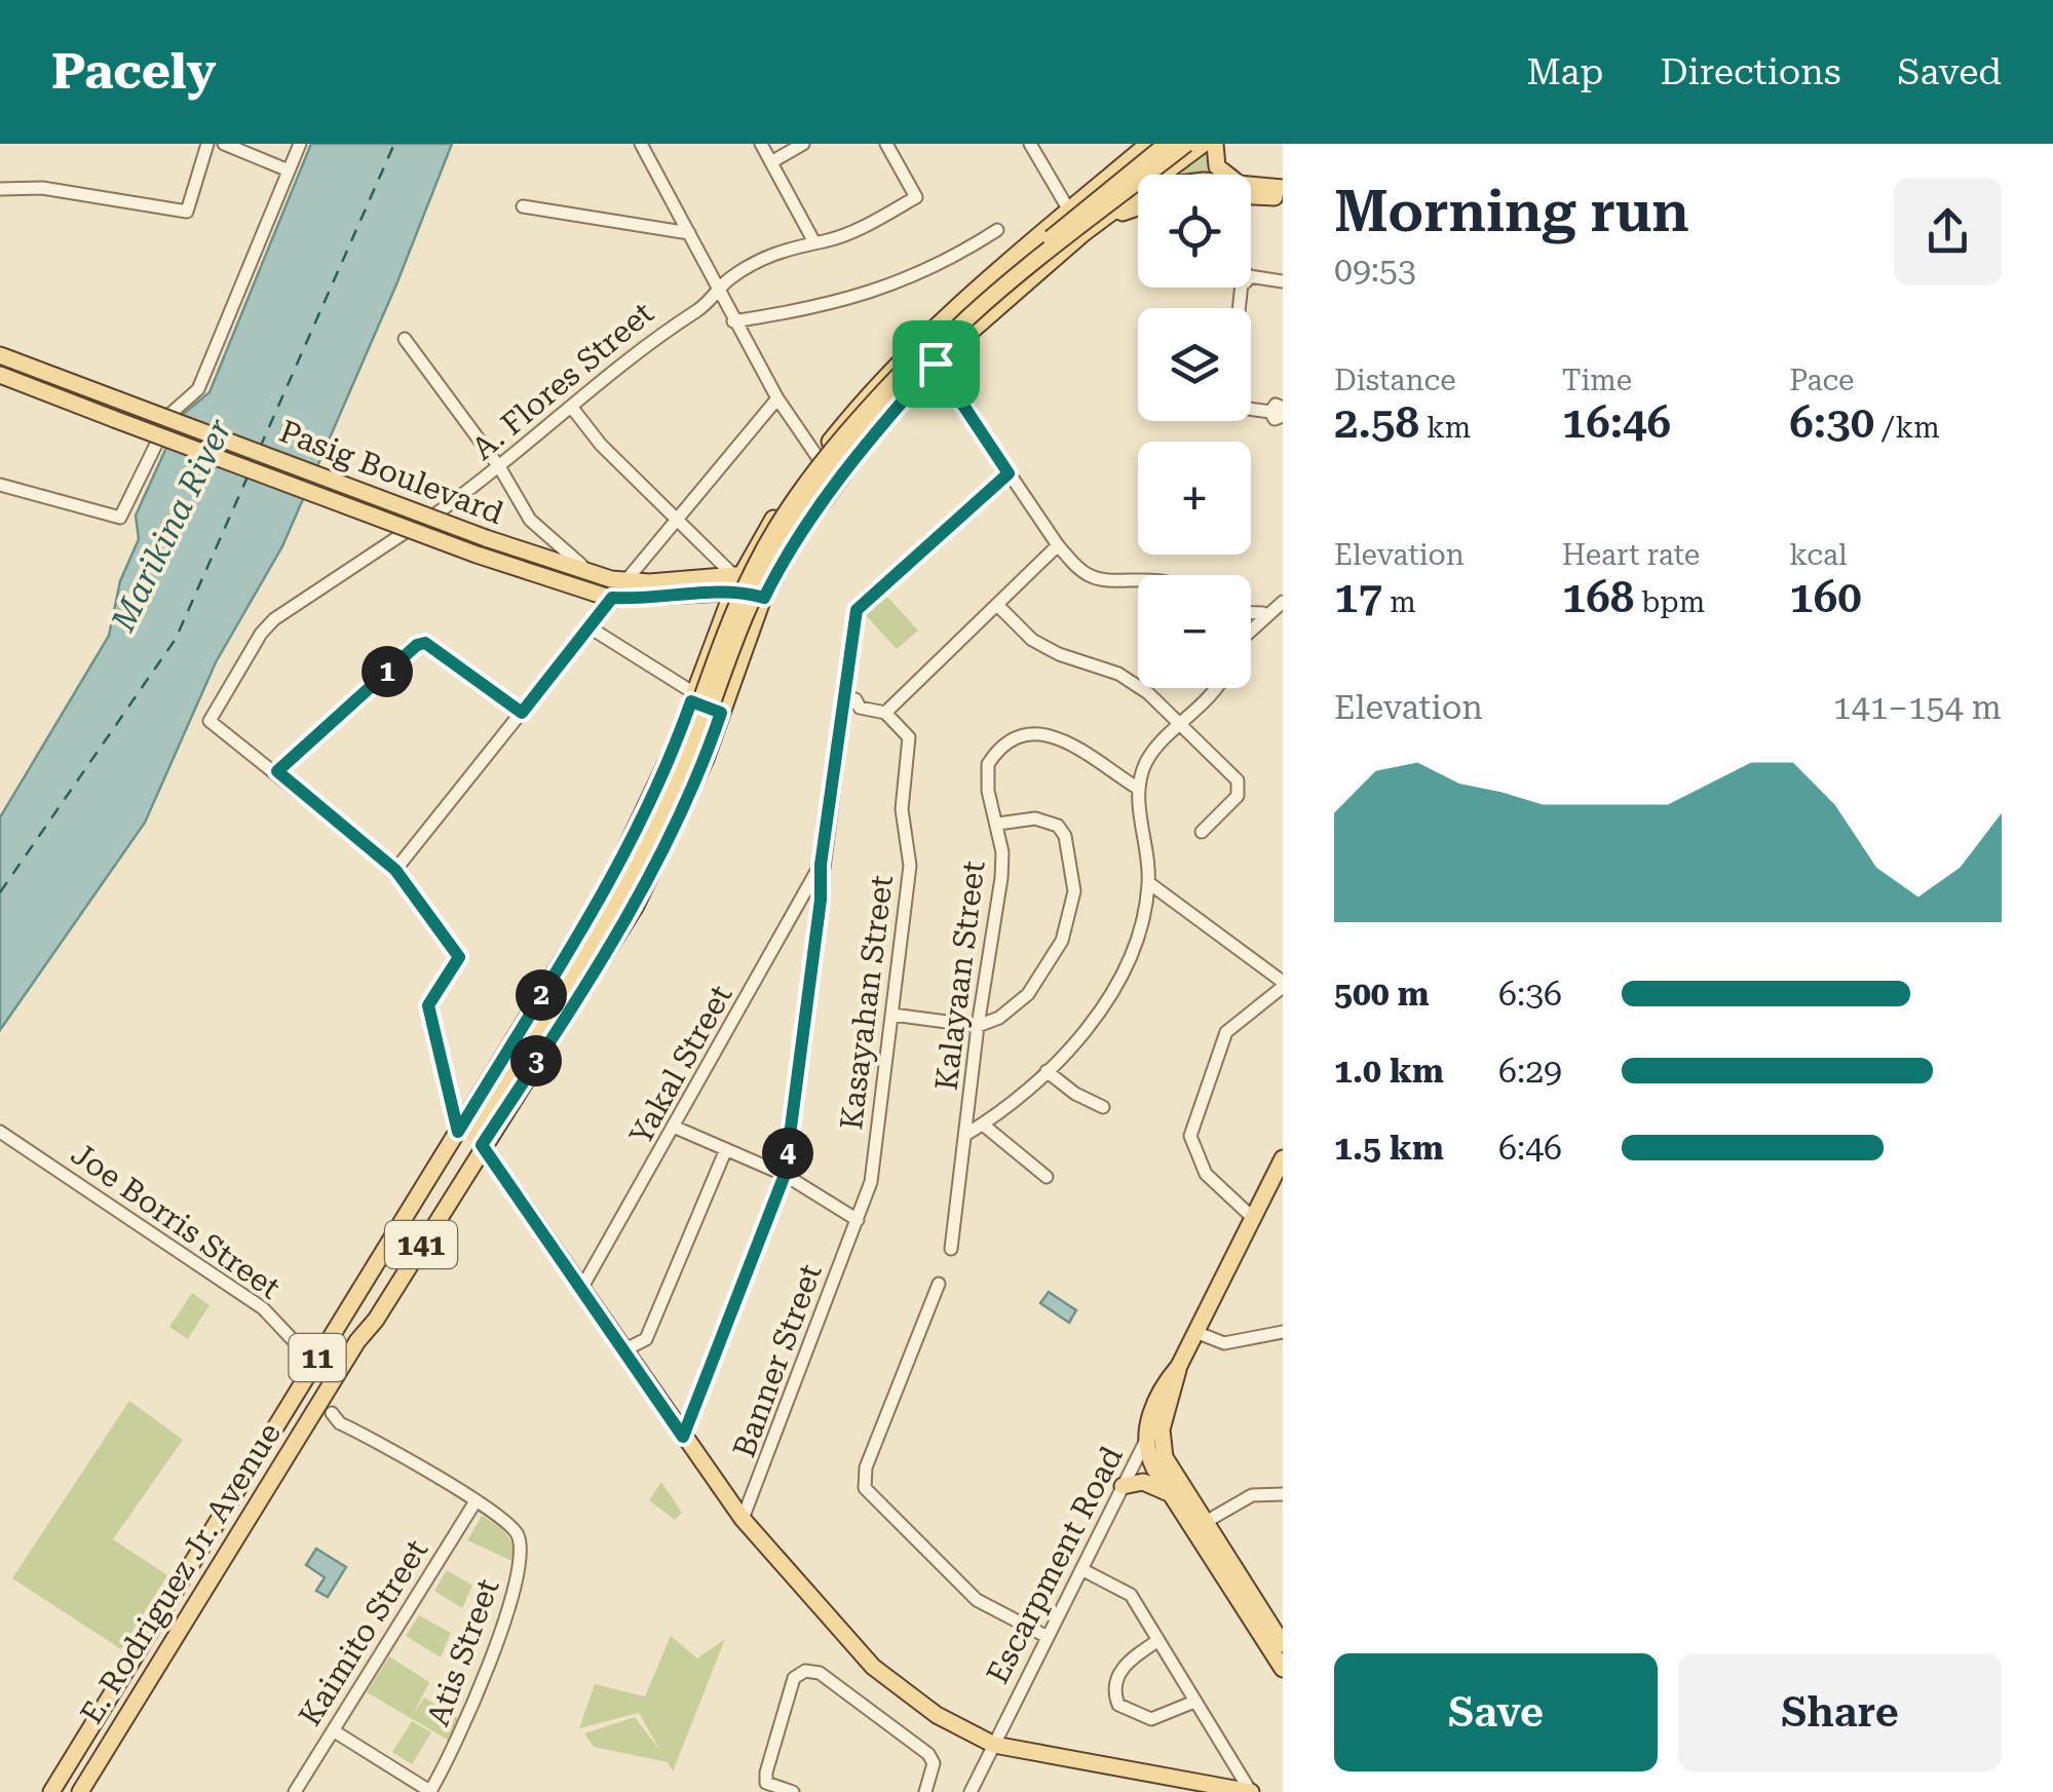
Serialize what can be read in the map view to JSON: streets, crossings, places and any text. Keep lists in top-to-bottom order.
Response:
{
  "streets": {
    "main road": ["Pasig Boulevard", "11", "E. Rodriguez Jr. Avenue"],
    "street": [
      "A. Flores Street",
      "Kalayaan Street",
      "Kasayahan Street",
      "Yakal Street",
      "Joe Borris Street",
      "Banner Street",
      "Escarpment Road",
      "Kaimito Street",
      "Atis Street"
    ]
  },
  "crossings": [
    ["Kasayahan Street", "Banner Street"],
    ["Joe Borris Street", "E. Rodriguez Jr. Avenue"],
    ["11", "E. Rodriguez Jr. Avenue"],
    ["E. Rodriguez Jr. Avenue", "Atis Street"],
    ["Kaimito Street", "Atis Street"]
  ],
  "water": ["Marikina River"],
  "page": {
    "header": "Pacely",
    "nav": ["Map", "Directions", "Saved"],
    "heading": ["Morning run", "09:53"],
    "map_buttons": ["+", "−"],
    "stats": [
      ["Distance", "2.58 km"],
      ["Time", "16:46"],
      ["Pace", "6:30 /km"],
      ["Elevation", "17 m"],
      ["Heart rate", "168 bpm"],
      ["kcal", "160"]
    ],
    "pins": [
      "1",
      "2",
      "3",
      "4"
    ],
    "chart": ["Elevation", "141–154 m"],
    "list": [
      {
        "name": "500 m",
        "note": "6:36"
      },
      {
        "name": "1.0 km",
        "note": "6:29"
      },
      {
        "name": "1.5 km",
        "note": "6:46"
      }
    ],
    "buttons": ["Save", "Share"]
  }
}
